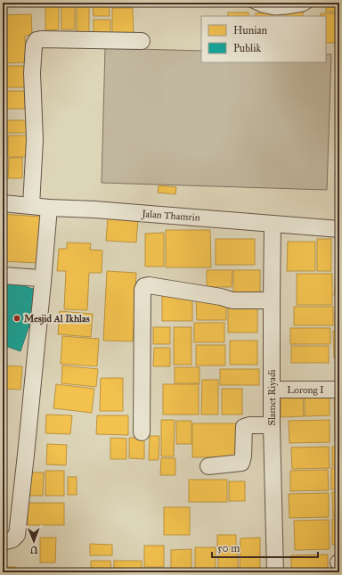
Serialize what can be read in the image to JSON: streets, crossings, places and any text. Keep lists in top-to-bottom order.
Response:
{
  "streets": {
    "street": ["Jalan Thamrin", "Lorong I", "Slamet Riyadi"]
  },
  "crossings": [
    ["Jalan Thamrin", "Slamet Riyadi"],
    ["Lorong I", "Slamet Riyadi"]
  ],
  "places": ["Mesjid Al Ikhlas"],
  "legend": ["Hunian", "Publik"],
  "scale_bar": "50 m",
  "north": "bottom"
}
